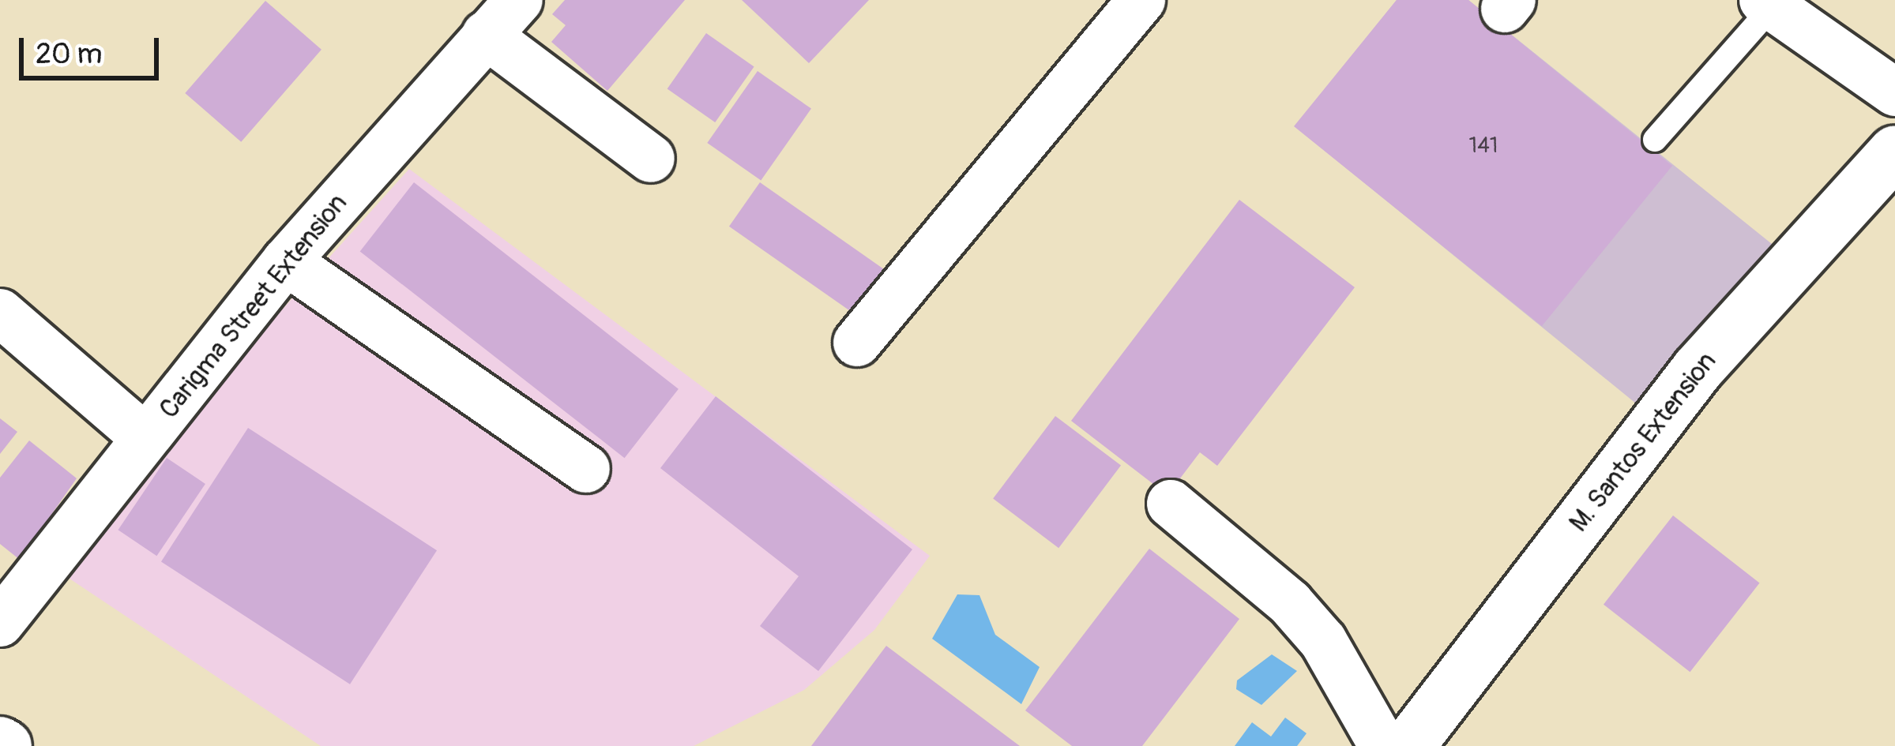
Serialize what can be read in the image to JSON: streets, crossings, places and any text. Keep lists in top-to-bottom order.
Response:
{
  "streets": {
    "street": ["Carigma Street Extension", "M. Santos Extension"]
  },
  "house_numbers": ["141"],
  "scale_bar": "20 m"
}
